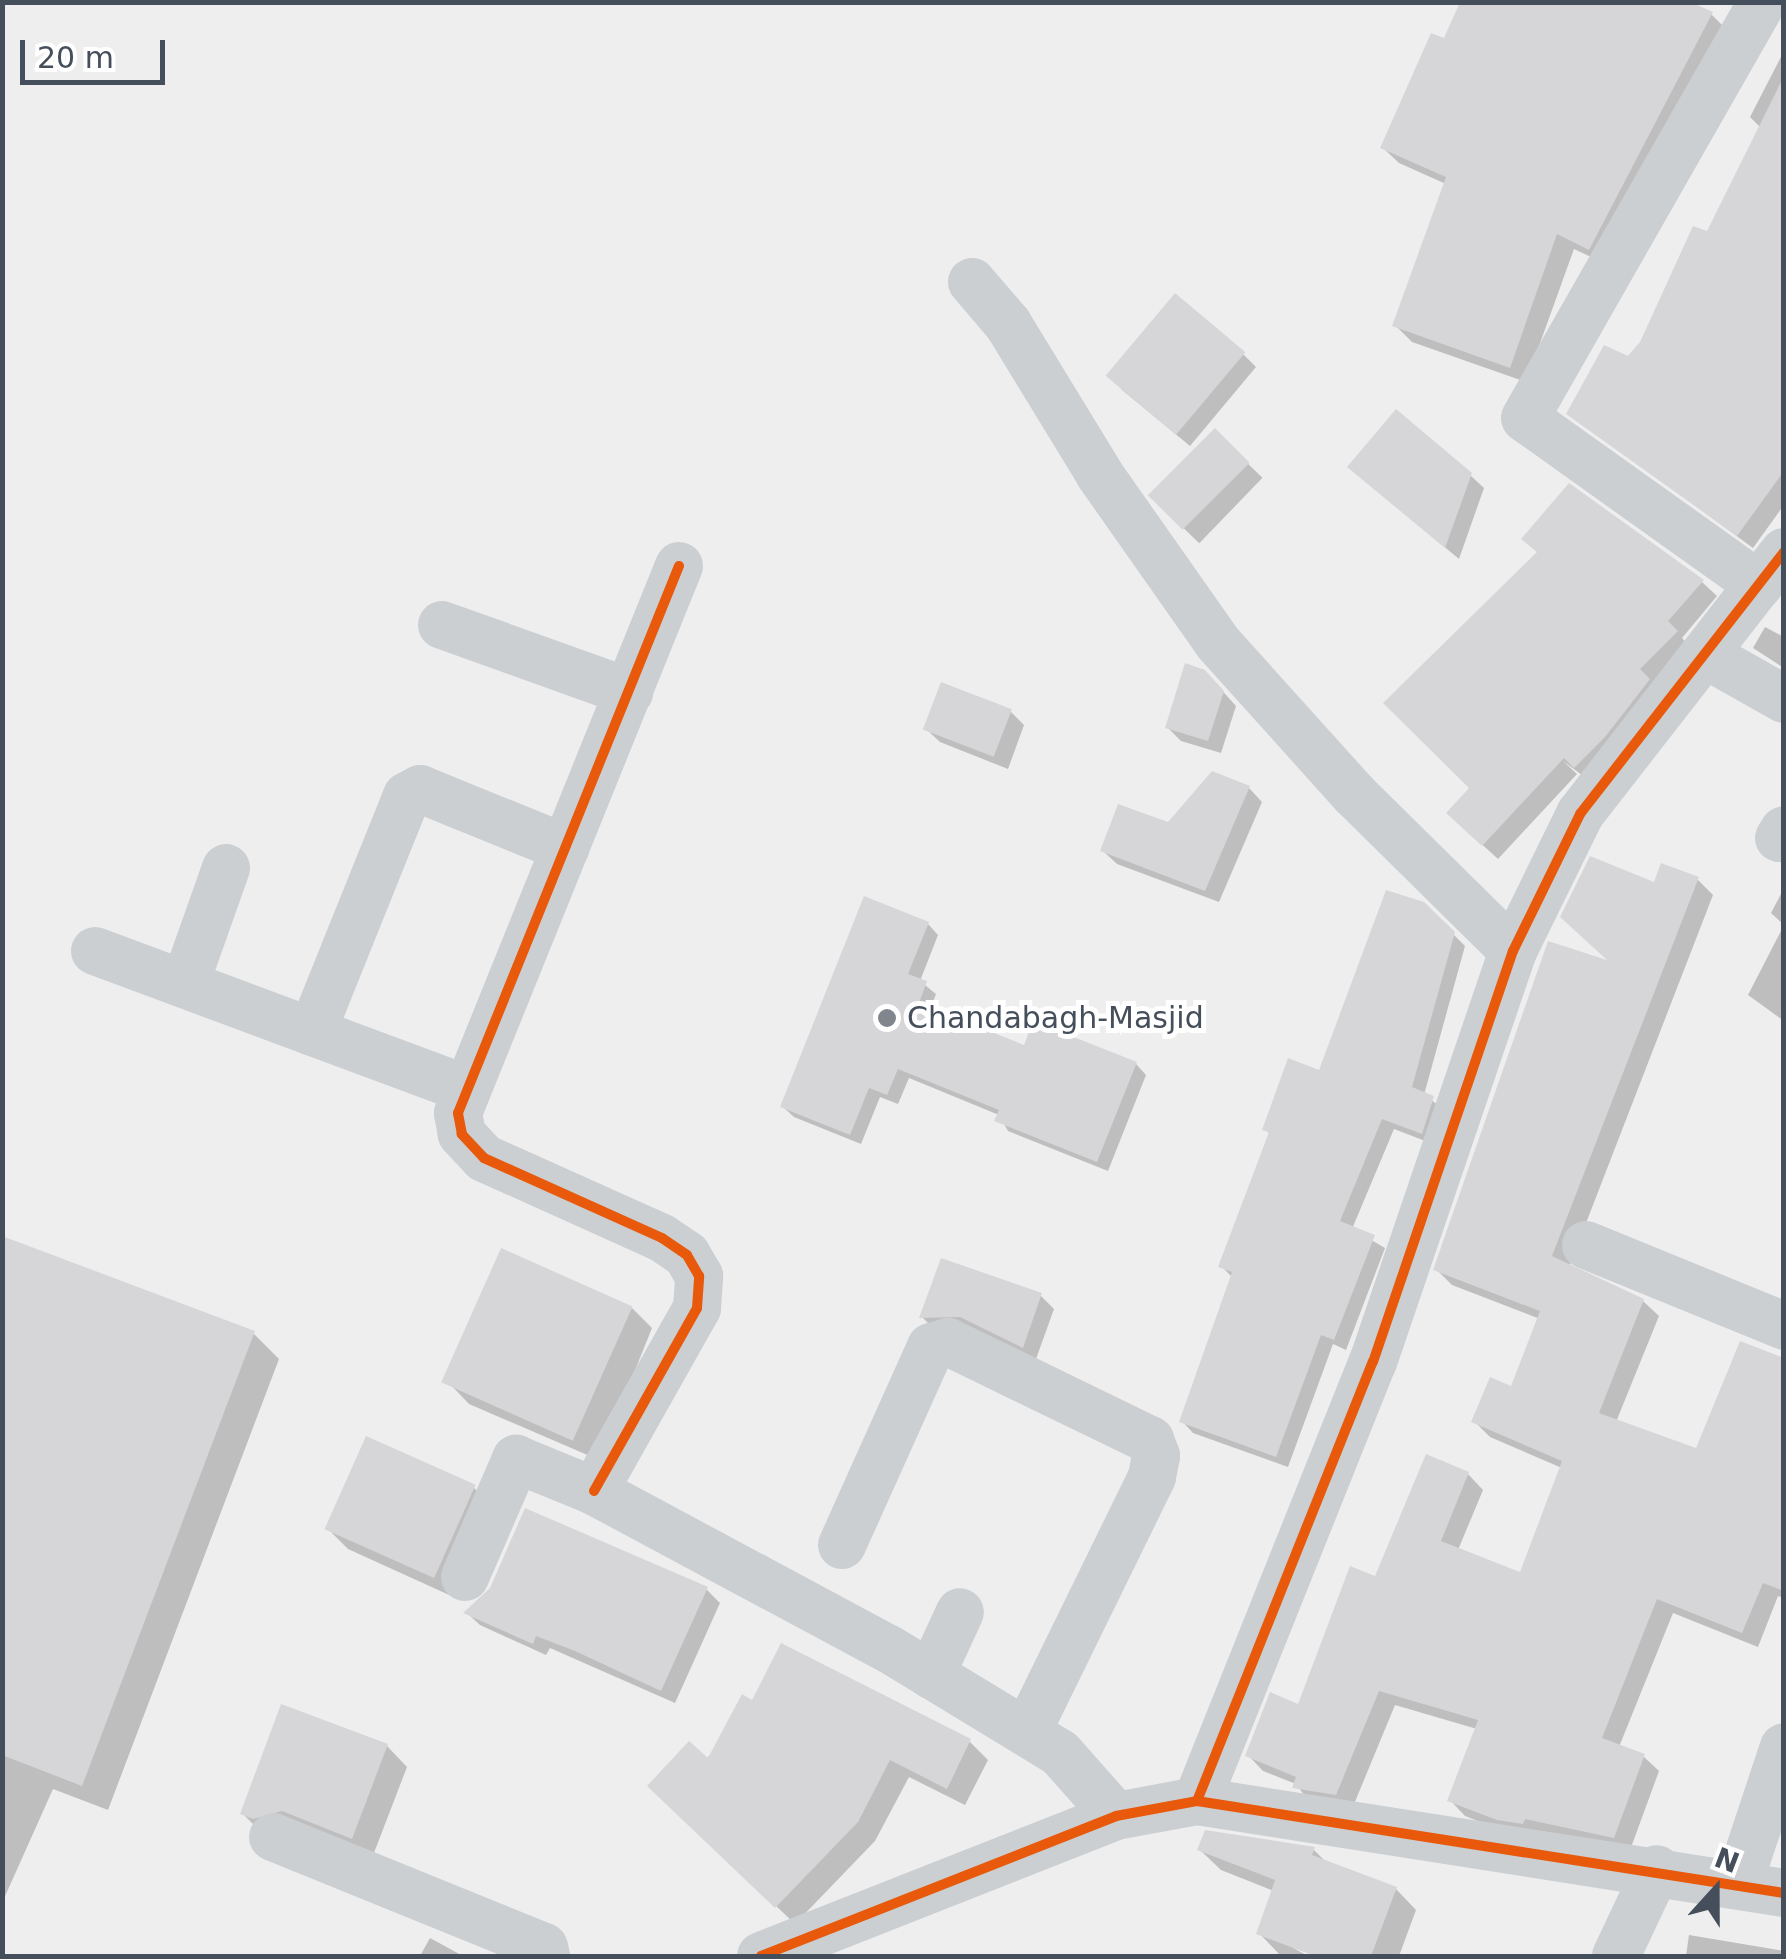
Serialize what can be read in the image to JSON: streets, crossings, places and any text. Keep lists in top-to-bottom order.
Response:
{
  "places": ["Chandabagh-Masjid"],
  "scale_bar": "20 m",
  "north": "top"
}
